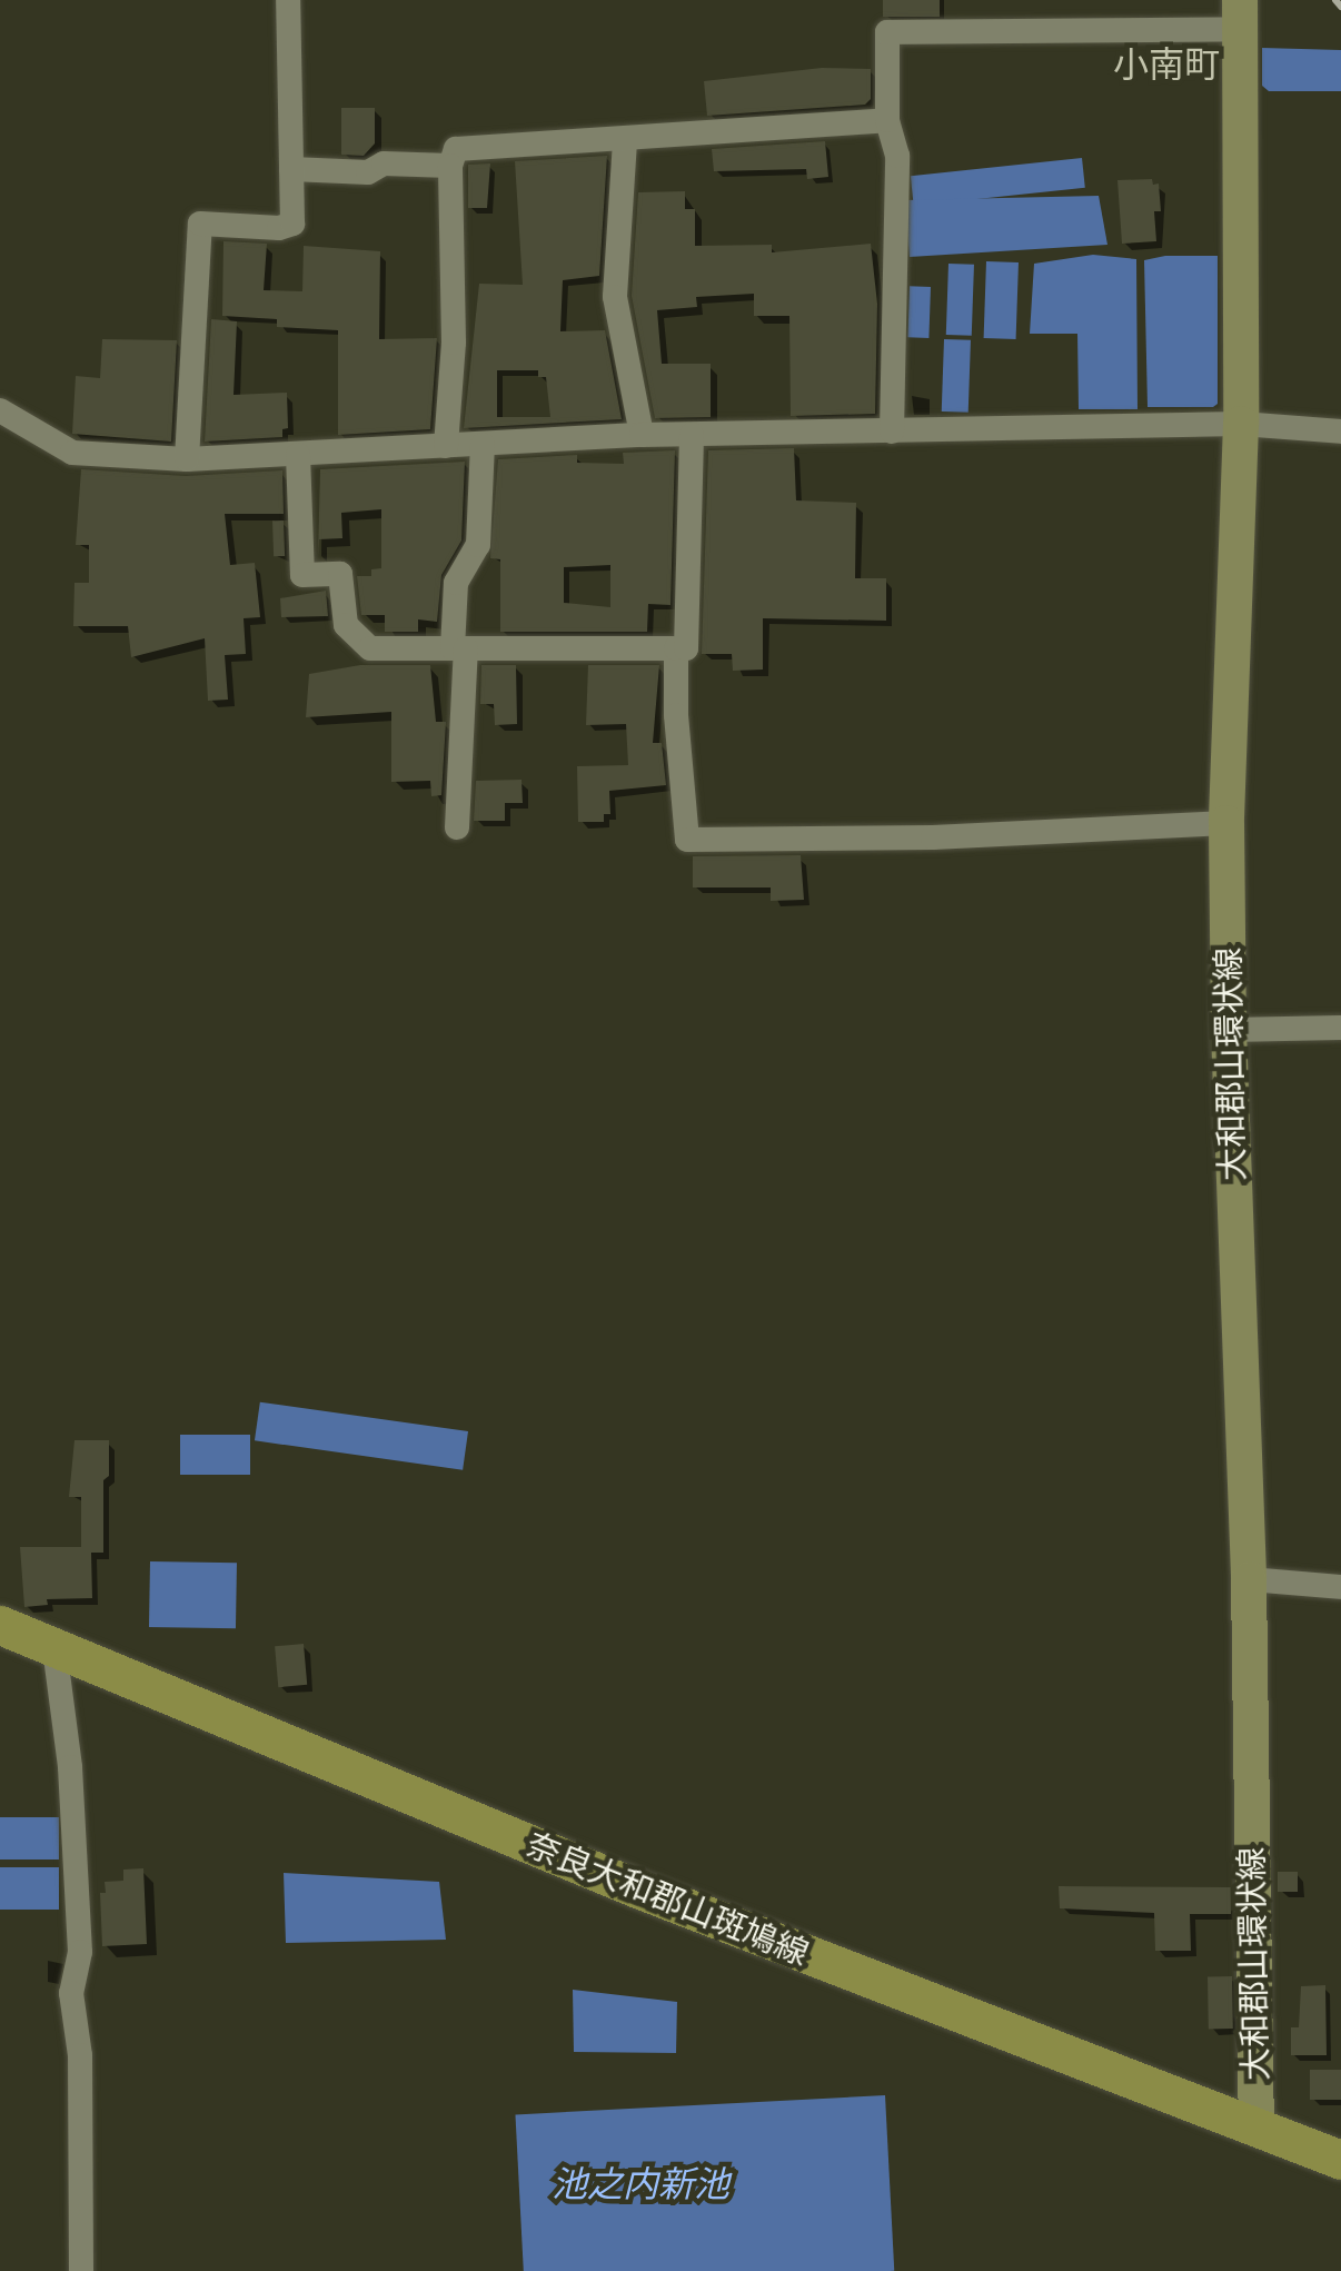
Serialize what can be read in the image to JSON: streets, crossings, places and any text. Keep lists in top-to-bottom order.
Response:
{
  "streets": {
    "main road": ["大和郡山環状線", "奈良大和郡山斑鳩線"]
  },
  "crossings": [
    ["大和郡山環状線", "奈良大和郡山斑鳩線"]
  ],
  "districts": ["小南町"],
  "water": ["池之内新池"]
}
